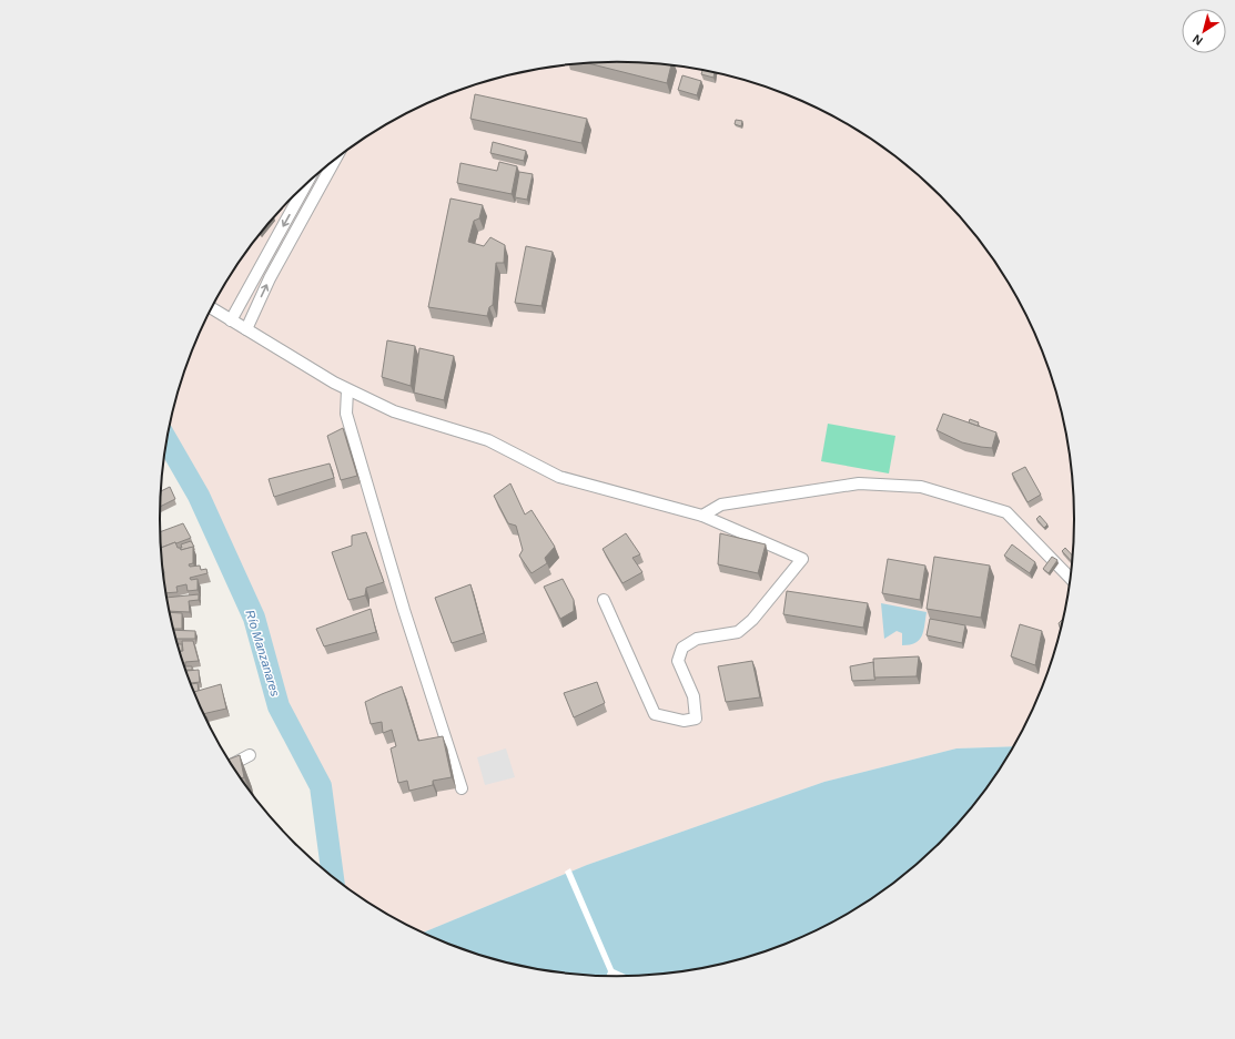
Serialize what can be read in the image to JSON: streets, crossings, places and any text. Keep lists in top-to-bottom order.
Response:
{
  "water": ["Río Manzanares"],
  "north": "bottom left"
}
